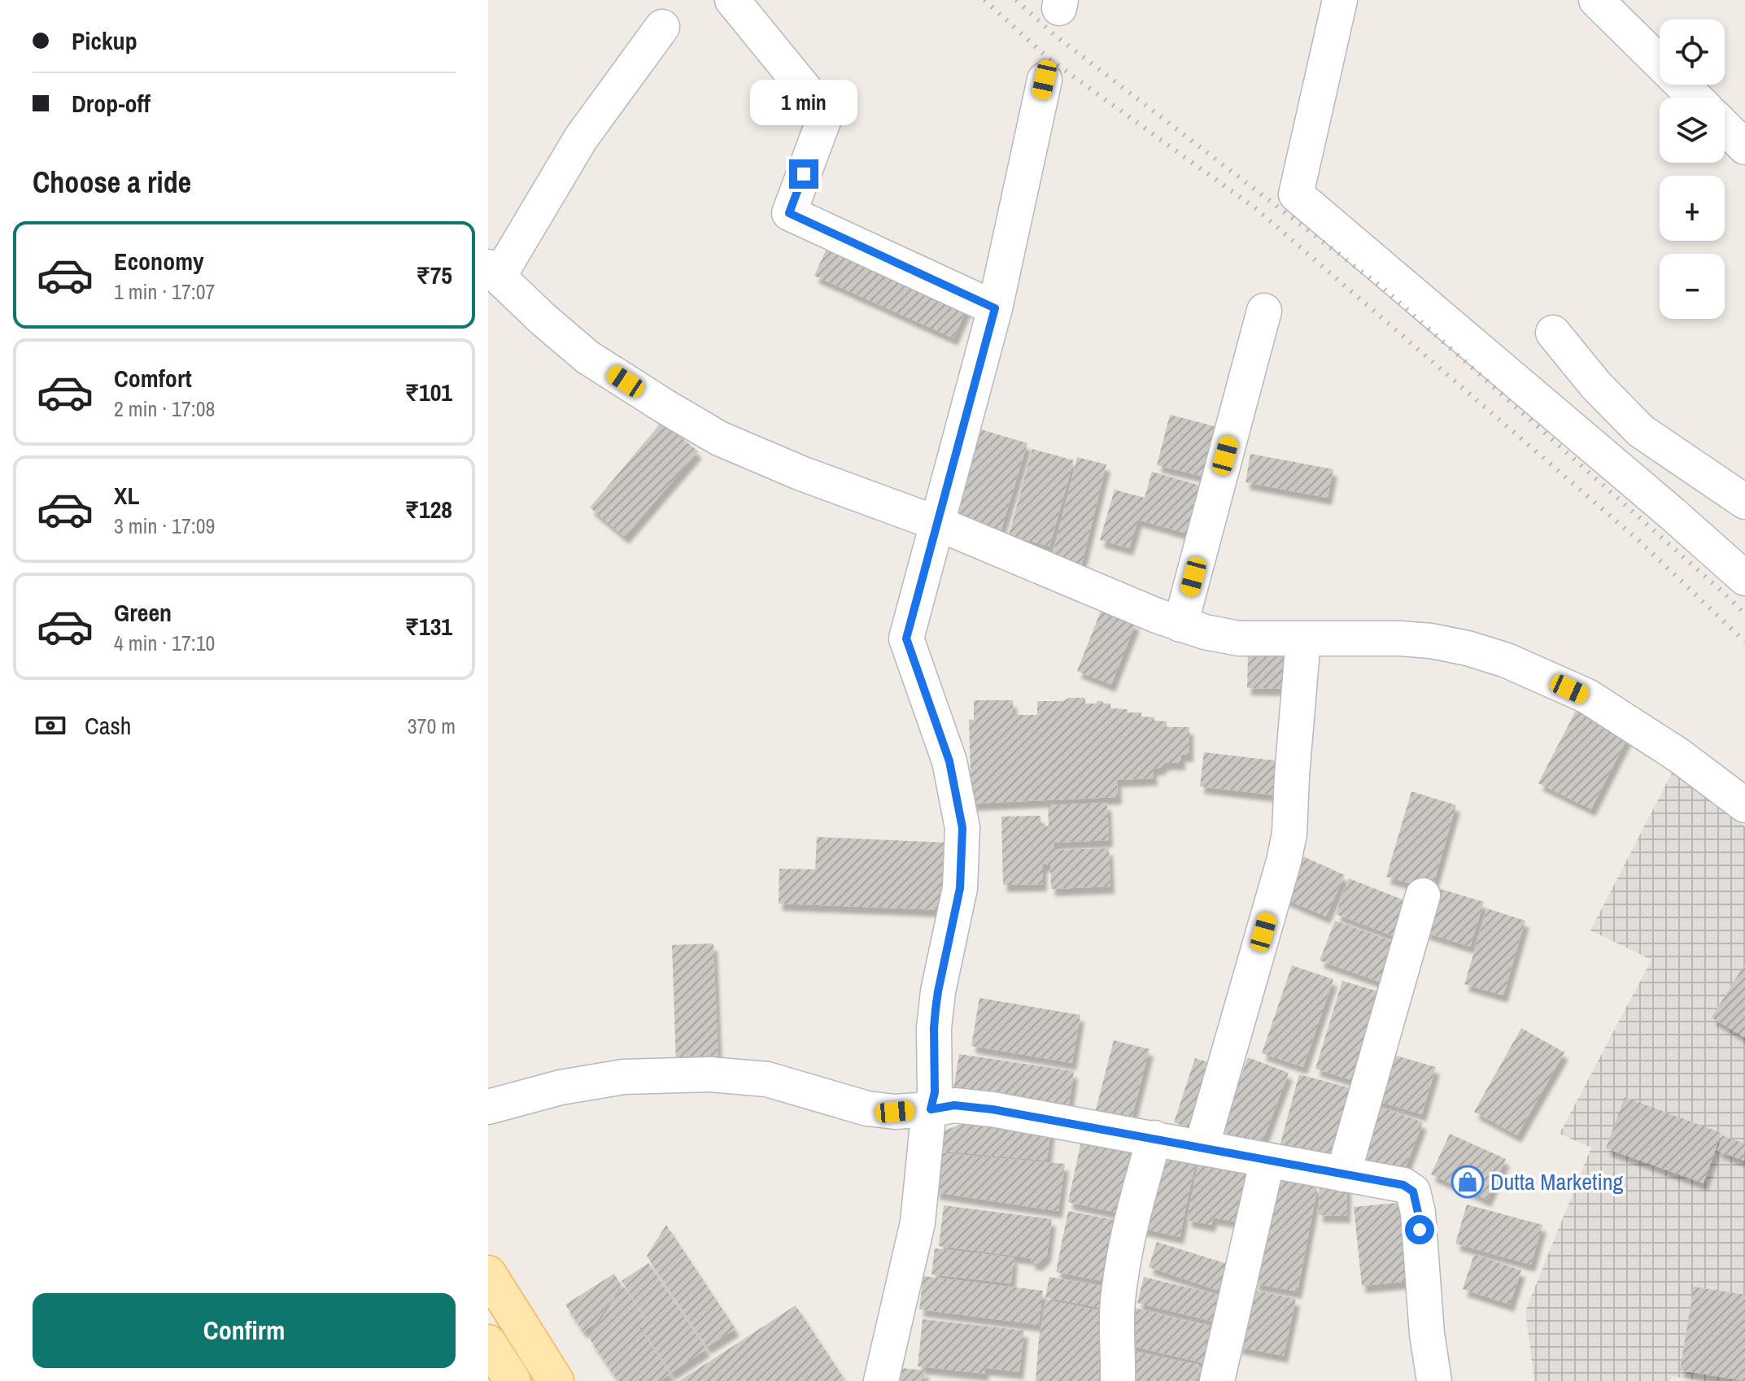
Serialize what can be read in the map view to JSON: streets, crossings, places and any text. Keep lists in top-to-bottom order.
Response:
{
  "places": {
    "shop": ["Dutta Marketing"]
  },
  "page": {
    "banner": ["Pickup", "Drop-off"],
    "map_buttons": ["+", "−"],
    "bubble": "1 min",
    "heading": "Choose a ride",
    "list": [
      {
        "name": "Economy",
        "note": "1 min · 17:07",
        "value": "₹75"
      },
      {
        "name": "Comfort",
        "note": "2 min · 17:08",
        "value": "₹101"
      },
      {
        "name": "XL",
        "note": "3 min · 17:09",
        "value": "₹128"
      },
      {
        "name": "Green",
        "note": "4 min · 17:10",
        "value": "₹131"
      }
    ],
    "pay": ["Cash", "370 m"],
    "buttons": "Confirm"
  }
}
